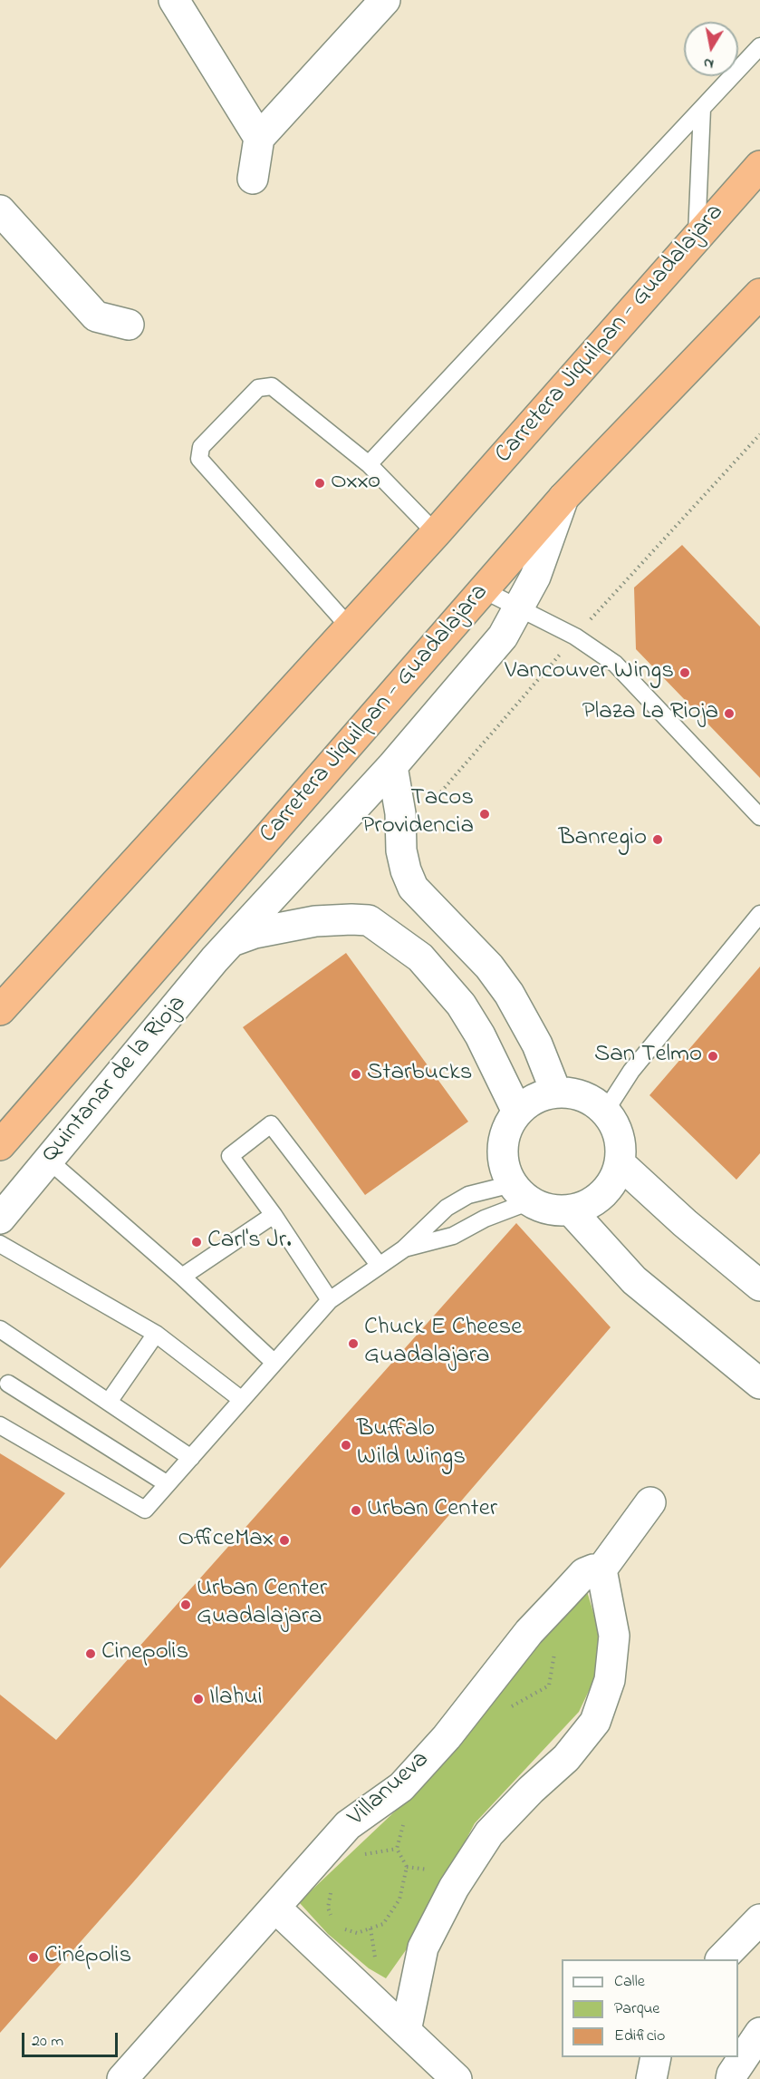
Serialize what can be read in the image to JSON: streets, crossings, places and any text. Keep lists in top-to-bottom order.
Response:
{
  "streets": {
    "highway": ["Carretera Jiquilpan - Guadalajara"],
    "street": ["Quintanar de la Rioja", "Villanueva"]
  },
  "crossings": [
    ["Carretera Jiquilpan - Guadalajara", "Quintanar de la Rioja"]
  ],
  "places": [
    "Oxxo",
    "Vancouver Wings",
    "Plaza La Rioja",
    "Tacos Providencia",
    "Banregio",
    "San Telmo",
    "Starbucks",
    "Carl's Jr.",
    "Chuck E Cheese Guadalajara",
    "Buffalo Wild Wings",
    "Urban Center",
    "OfficeMax",
    "Urban Center Guadalajara",
    "Cinepolis",
    "Ilahui",
    "Cinépolis"
  ],
  "legend": ["Calle", "Parque", "Edificio"],
  "scale_bar": "20 m",
  "north": "bottom"
}
